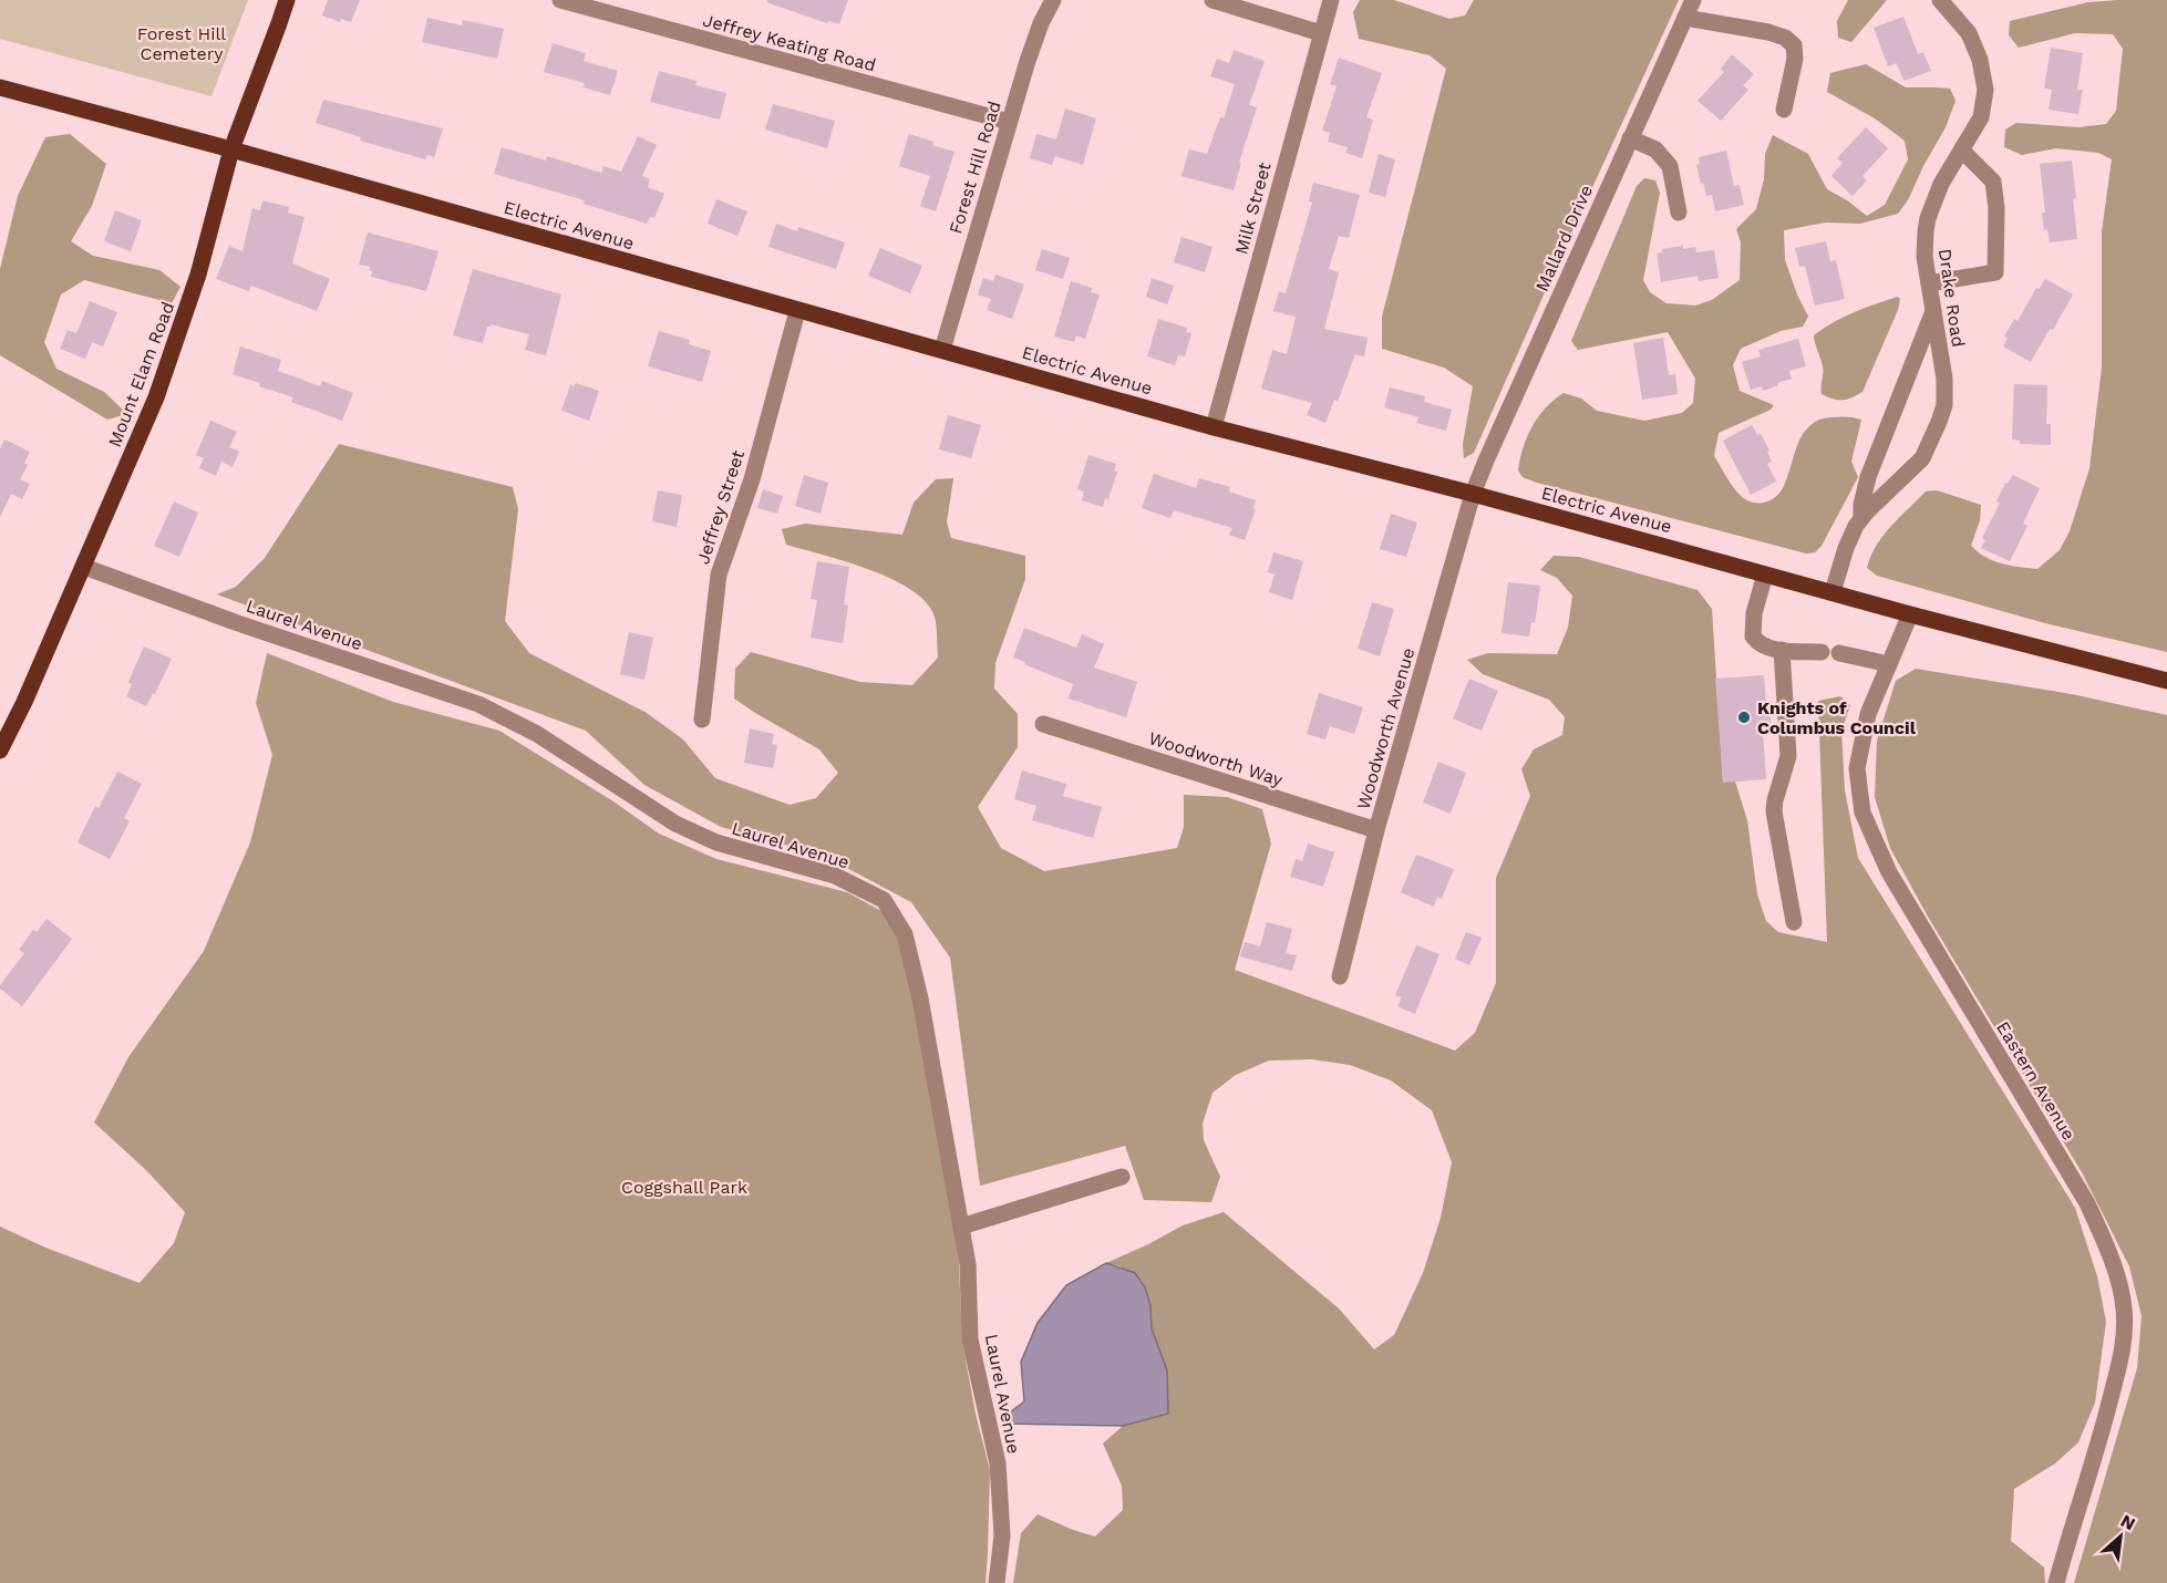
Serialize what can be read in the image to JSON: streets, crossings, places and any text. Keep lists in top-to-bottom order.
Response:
{
  "streets": {
    "main road": ["Electric Avenue", "Mount Elam Road"],
    "street": [
      "Jeffrey Keating Road",
      "Forest Hill Road",
      "Milk Street",
      "Mallard Drive",
      "Drake Road",
      "Jeffrey Street",
      "Laurel Avenue",
      "Woodworth Avenue",
      "Woodworth Way",
      "Eastern Avenue"
    ]
  },
  "crossings": [
    ["Jeffrey Keating Road", "Forest Hill Road"],
    ["Forest Hill Road", "Electric Avenue"],
    ["Milk Street", "Electric Avenue"],
    ["Electric Avenue", "Mallard Drive"],
    ["Electric Avenue", "Drake Road"],
    ["Electric Avenue", "Mount Elam Road"],
    ["Electric Avenue", "Jeffrey Street"],
    ["Electric Avenue", "Woodworth Avenue"],
    ["Electric Avenue", "Eastern Avenue"],
    ["Mallard Drive", "Woodworth Avenue"],
    ["Mount Elam Road", "Laurel Avenue"],
    ["Woodworth Avenue", "Woodworth Way"]
  ],
  "parks": ["Forest Hill Cemetery", "Coggshall Park"],
  "places": ["Knights of Columbus Council"],
  "north": "top right"
}
